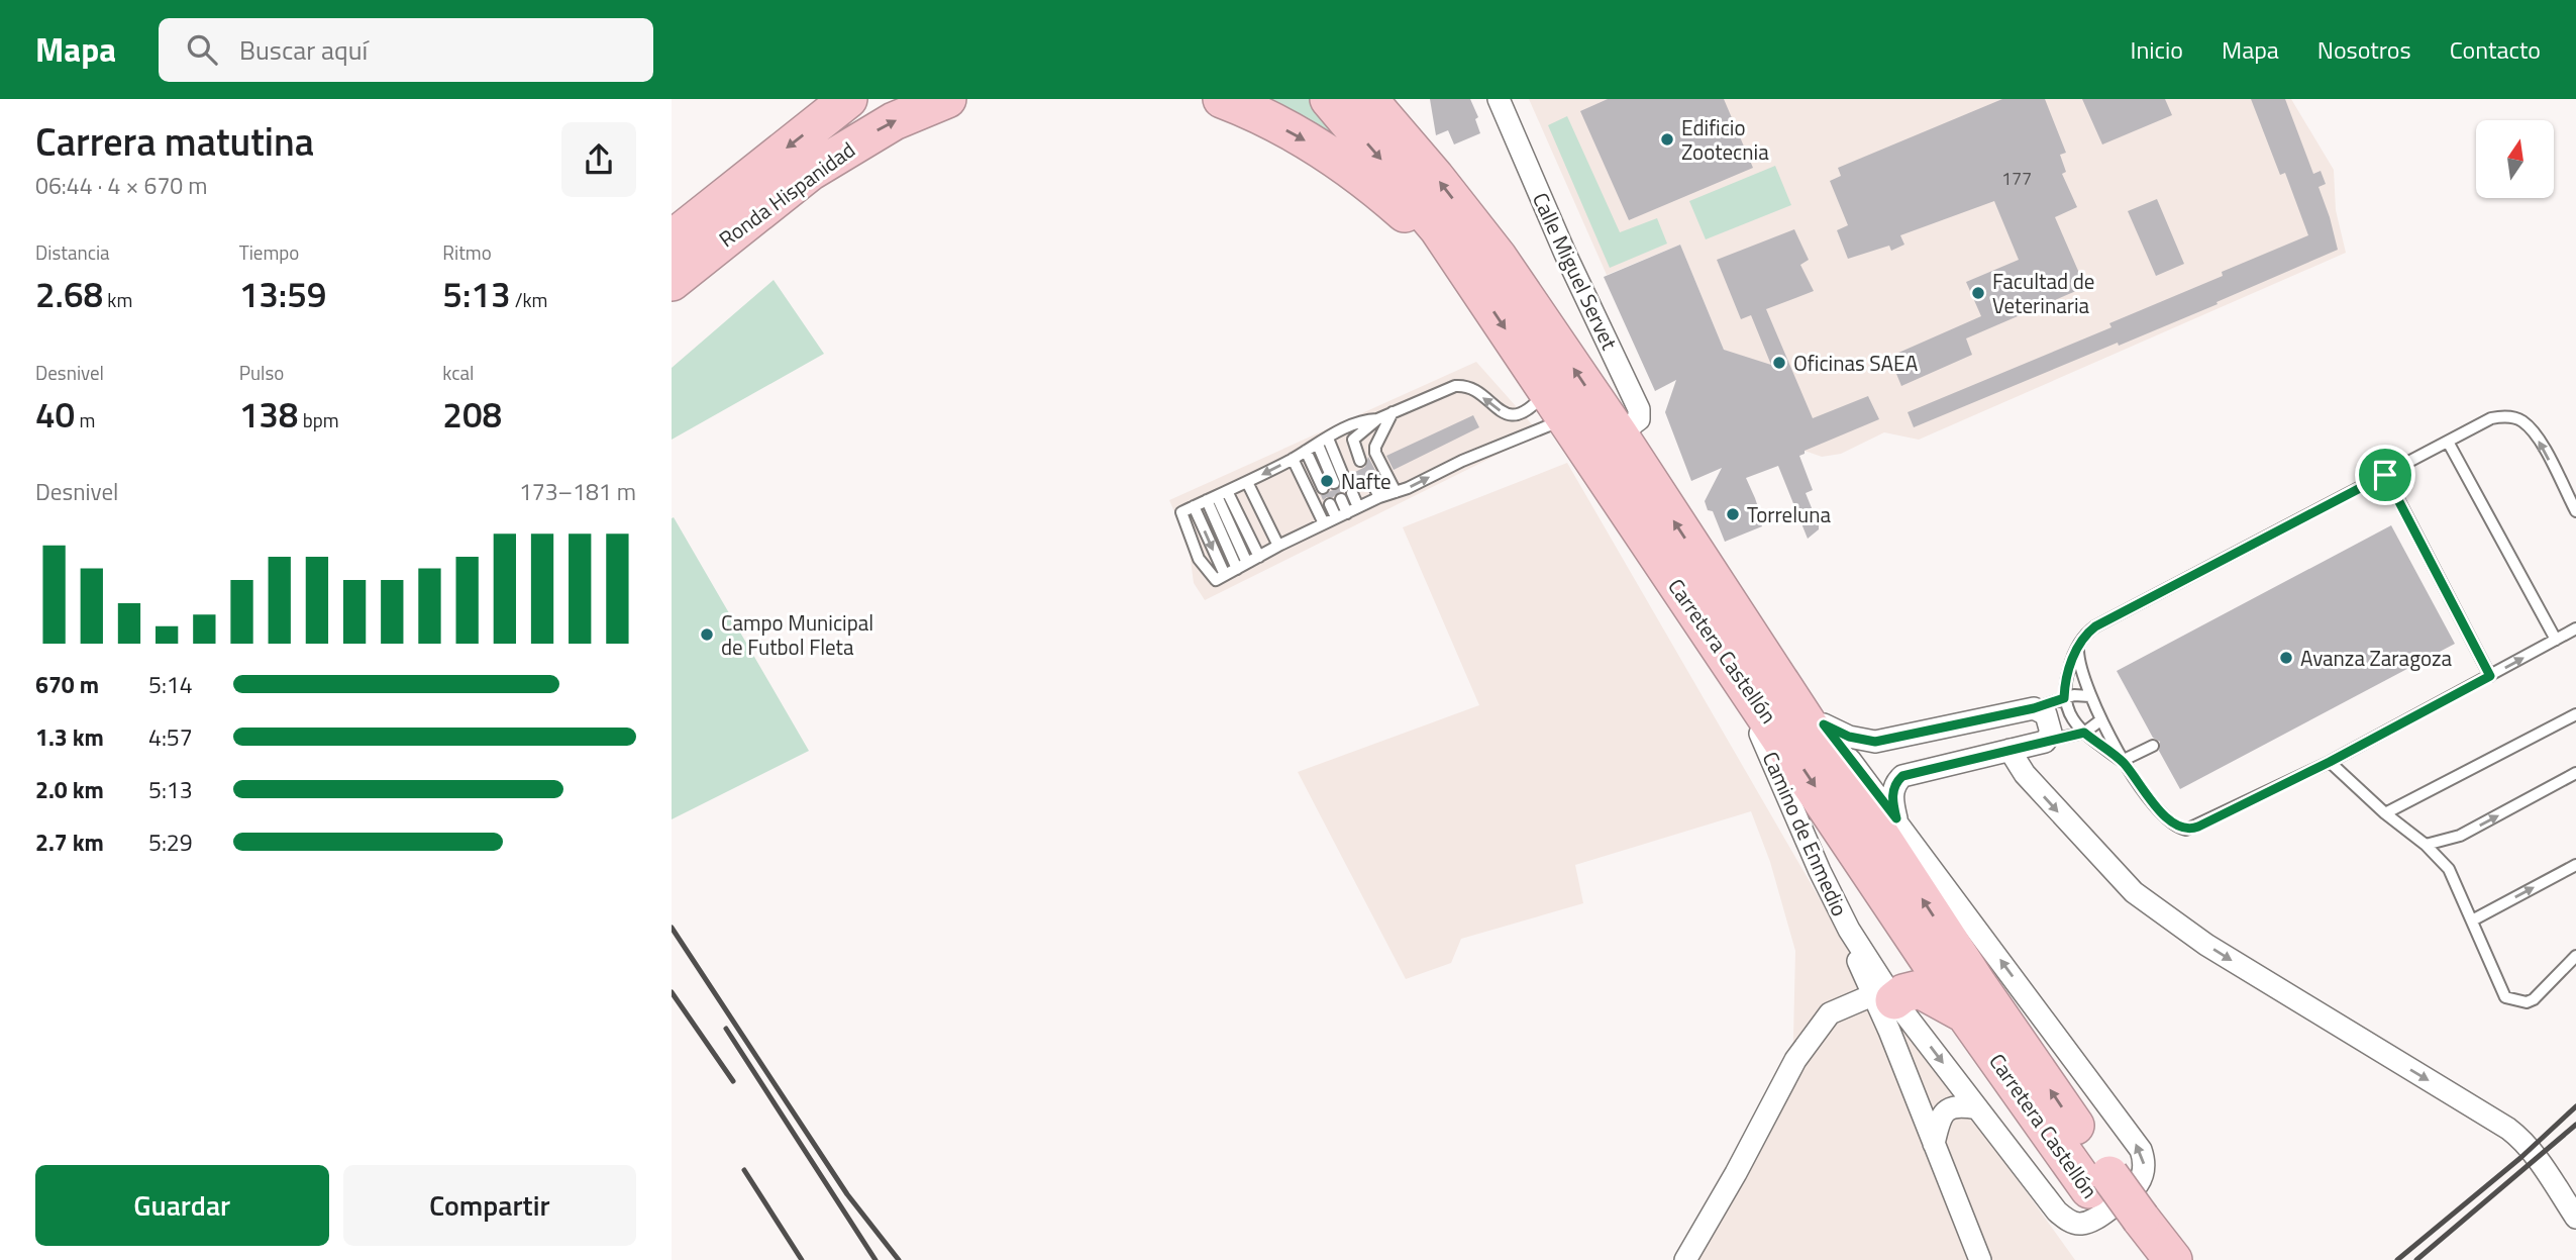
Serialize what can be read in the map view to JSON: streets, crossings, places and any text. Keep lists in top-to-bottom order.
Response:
{
  "streets": {
    "highway": ["Ronda Hispanidad", "Carretera Castellón"],
    "street": ["Calle Miguel Servet", "Camino de Enmedio"]
  },
  "crossings": [
    ["Calle Miguel Servet", "Carretera Castellón"],
    ["Carretera Castellón", "Camino de Enmedio"]
  ],
  "places": [
    "Edificio Zootecnia",
    "Facultad de Veterinaria",
    "Oficinas SAEA",
    "Nafte",
    "Torreluna",
    "Campo Municipal de Futbol Fleta",
    "Avanza Zaragoza"
  ],
  "house_numbers": ["177"],
  "north": "top",
  "page": {
    "header": "Mapa",
    "search": "Buscar aquí",
    "nav": [
      "Inicio",
      "Mapa",
      "Nosotros",
      "Contacto"
    ],
    "heading": ["Carrera matutina", "06:44 · 4 × 670 m"],
    "stats": [
      ["Distancia", "2.68 km"],
      ["Tiempo", "13:59"],
      ["Ritmo", "5:13 /km"],
      ["Desnivel", "40 m"],
      ["Pulso", "138 bpm"],
      ["kcal", "208"]
    ],
    "chart": ["Desnivel", "173–181 m"],
    "list": [
      {
        "name": "670 m",
        "note": "5:14"
      },
      {
        "name": "1.3 km",
        "note": "4:57"
      },
      {
        "name": "2.0 km",
        "note": "5:13"
      },
      {
        "name": "2.7 km",
        "note": "5:29"
      }
    ],
    "buttons": ["Guardar", "Compartir"]
  }
}
